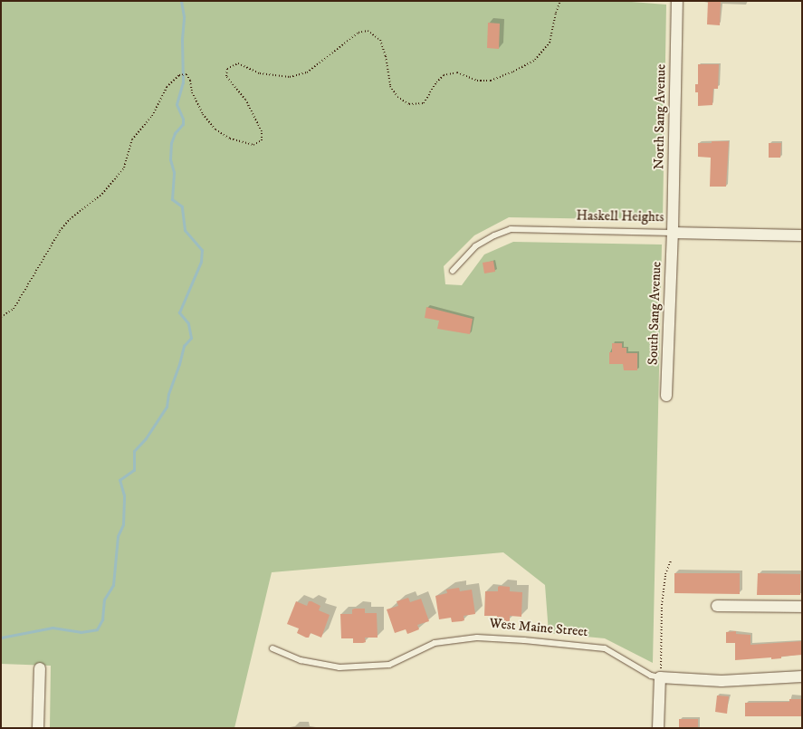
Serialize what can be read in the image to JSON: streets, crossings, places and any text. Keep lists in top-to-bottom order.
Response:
{
  "streets": {
    "street": [
      "North Sang Avenue",
      "Haskell Heights",
      "South Sang Avenue",
      "West Maine Street"
    ]
  },
  "crossings": [
    ["North Sang Avenue", "Haskell Heights"],
    ["North Sang Avenue", "South Sang Avenue"],
    ["Haskell Heights", "South Sang Avenue"]
  ]
}
